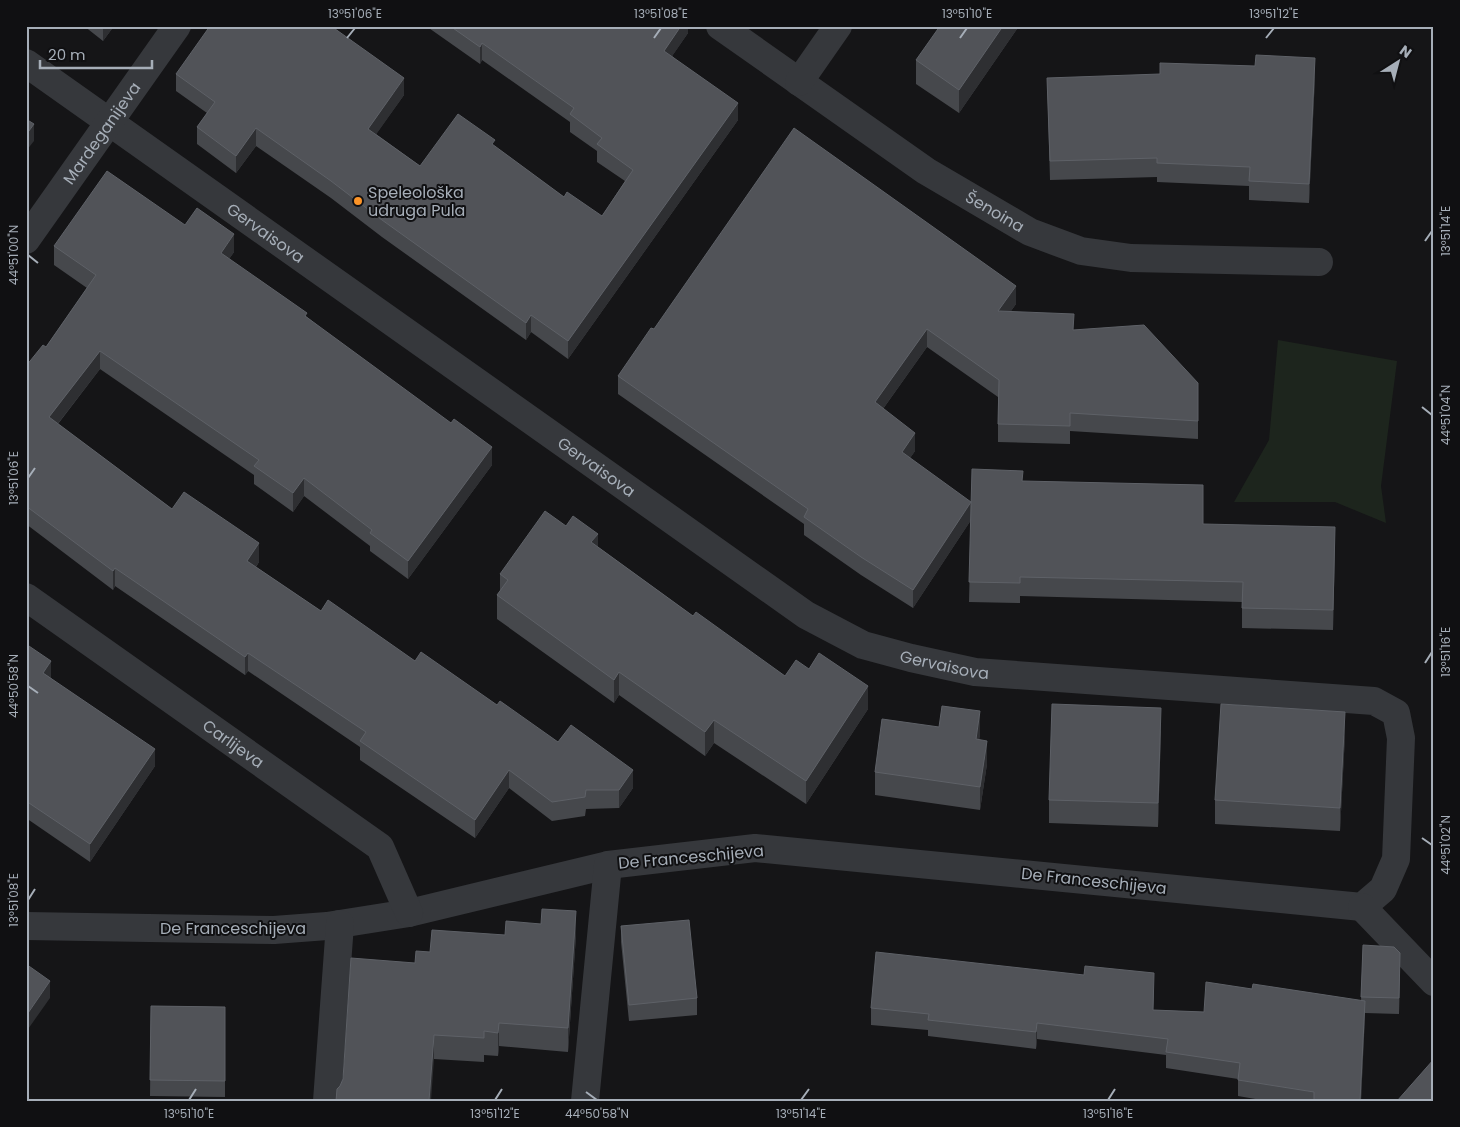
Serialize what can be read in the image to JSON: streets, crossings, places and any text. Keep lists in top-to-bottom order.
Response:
{
  "streets": {
    "street": [
      "Mardeganijeva",
      "Šenoina",
      "Gervaisova",
      "Carlijeva",
      "De Franceschijeva"
    ]
  },
  "crossings": [
    ["Mardeganijeva", "Gervaisova"],
    ["Gervaisova", "De Franceschijeva"],
    ["Carlijeva", "De Franceschijeva"]
  ],
  "places": ["Speleološka udruga Pula"],
  "scale_bar": "20 m",
  "north": "top right",
  "coordinates": [
    "13°51'06\"E",
    "13°51'08\"E",
    "13°51'10\"E",
    "13°51'12\"E",
    "13°51'14\"E",
    "44°51'00\"N",
    "44°51'04\"N",
    "13°51'16\"E",
    "44°50'58\"N",
    "44°51'02\"N"
  ]
}
